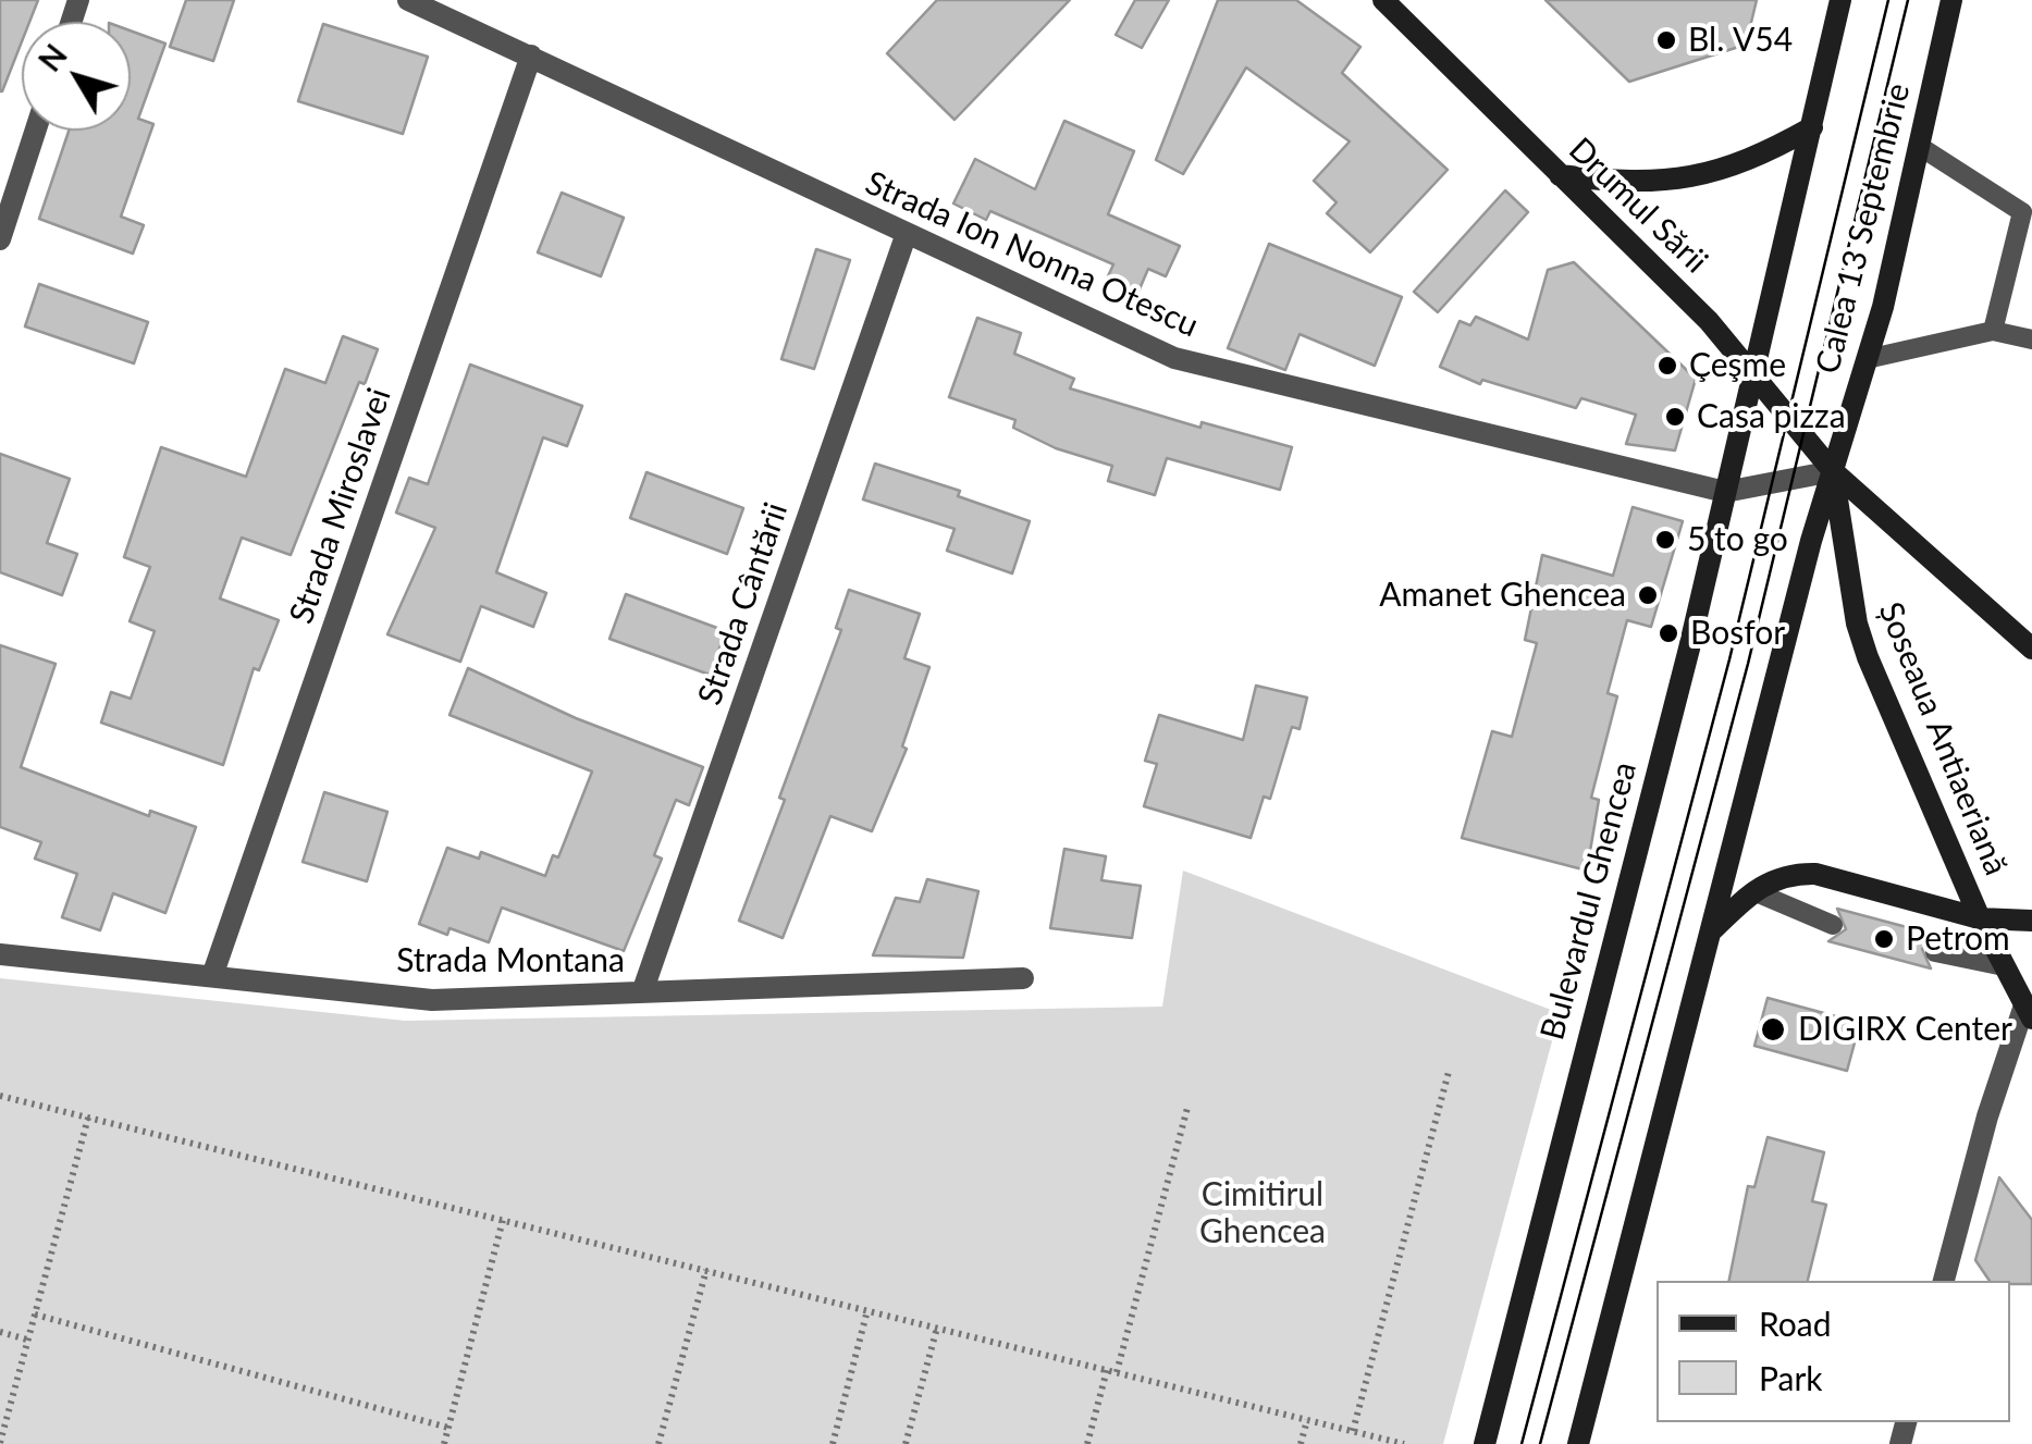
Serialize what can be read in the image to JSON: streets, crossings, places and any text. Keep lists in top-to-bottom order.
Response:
{
  "streets": {
    "main road": [
      "Drumul Sării",
      "Calea 13 Septembrie",
      "Șoseaua Antiaeriană",
      "Bulevardul Ghencea"
    ],
    "street": [
      "Strada Ion Nonna Otescu",
      "Strada Miroslavei",
      "Strada Cântării",
      "Strada Montana"
    ]
  },
  "crossings": [
    ["Drumul Sării", "Calea 13 Septembrie"],
    ["Drumul Sării", "Șoseaua Antiaeriană"],
    ["Drumul Sării", "Bulevardul Ghencea"],
    ["Calea 13 Septembrie", "Șoseaua Antiaeriană"],
    ["Strada Ion Nonna Otescu", "Strada Miroslavei"],
    ["Strada Ion Nonna Otescu", "Strada Cântării"],
    ["Strada Ion Nonna Otescu", "Bulevardul Ghencea"],
    ["Strada Miroslavei", "Strada Montana"],
    ["Strada Cântării", "Strada Montana"]
  ],
  "parks": ["Cimitirul Ghencea"],
  "places": [
    "Bl. V54",
    "Çeşme",
    "Casa pizza",
    "5 to go",
    "Amanet Ghencea",
    "Bosfor",
    "Petrom",
    "DIGIRX Center"
  ],
  "legend": ["Road", "Park"],
  "north": "top left"
}
